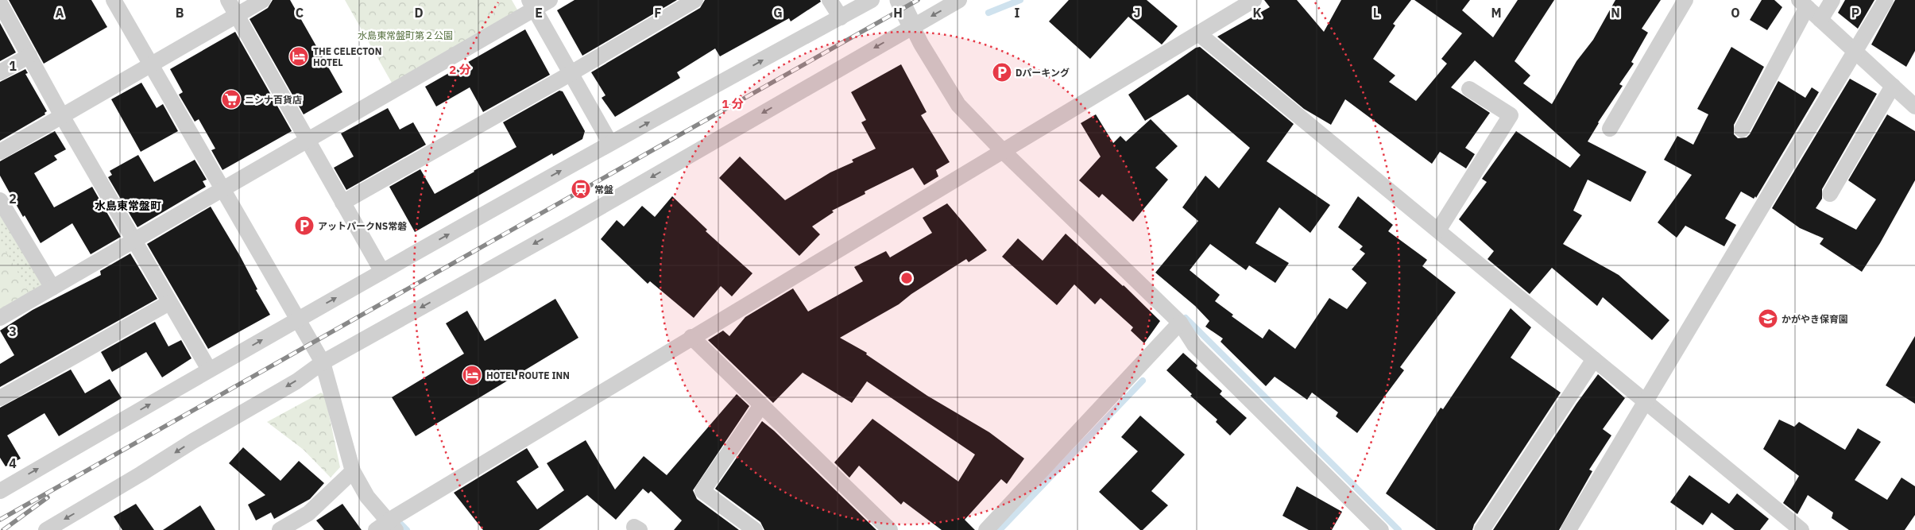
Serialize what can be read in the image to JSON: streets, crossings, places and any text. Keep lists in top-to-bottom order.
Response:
{
  "districts": ["水島東常盤町"],
  "parks": ["水島東常盤町第２公園"],
  "places": {
    "hotel": ["THE CELECTON HOTEL", "HOTEL ROUTE INN"],
    "parking": ["Dパーキング", "アットパークNS常磐"],
    "supermarket": ["ニシナ百貨店"],
    "station": ["常盤"],
    "school or university": ["かがやき保育園"]
  },
  "grid": {
    "columns": [
      "A",
      "B",
      "C",
      "D",
      "E",
      "F",
      "G",
      "H",
      "I",
      "J",
      "K",
      "L",
      "M",
      "N",
      "O",
      "P"
    ],
    "rows": [
      "1",
      "2",
      "3",
      "4"
    ]
  },
  "rings": ["2 分", "1 分"]
}
